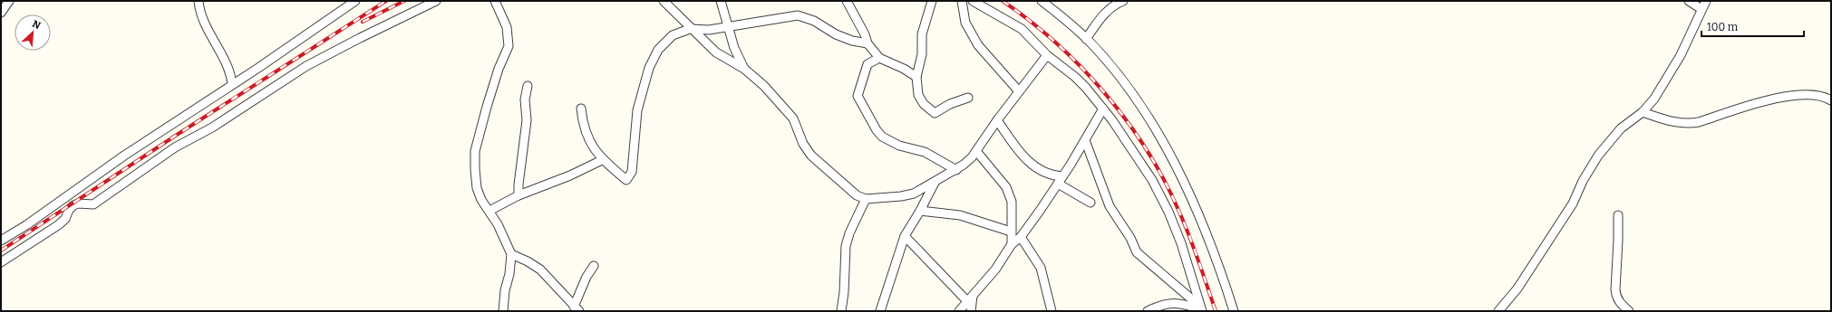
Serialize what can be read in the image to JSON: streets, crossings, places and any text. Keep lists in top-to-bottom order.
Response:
{
  "scale_bar": "100 m",
  "north": "top right"
}
